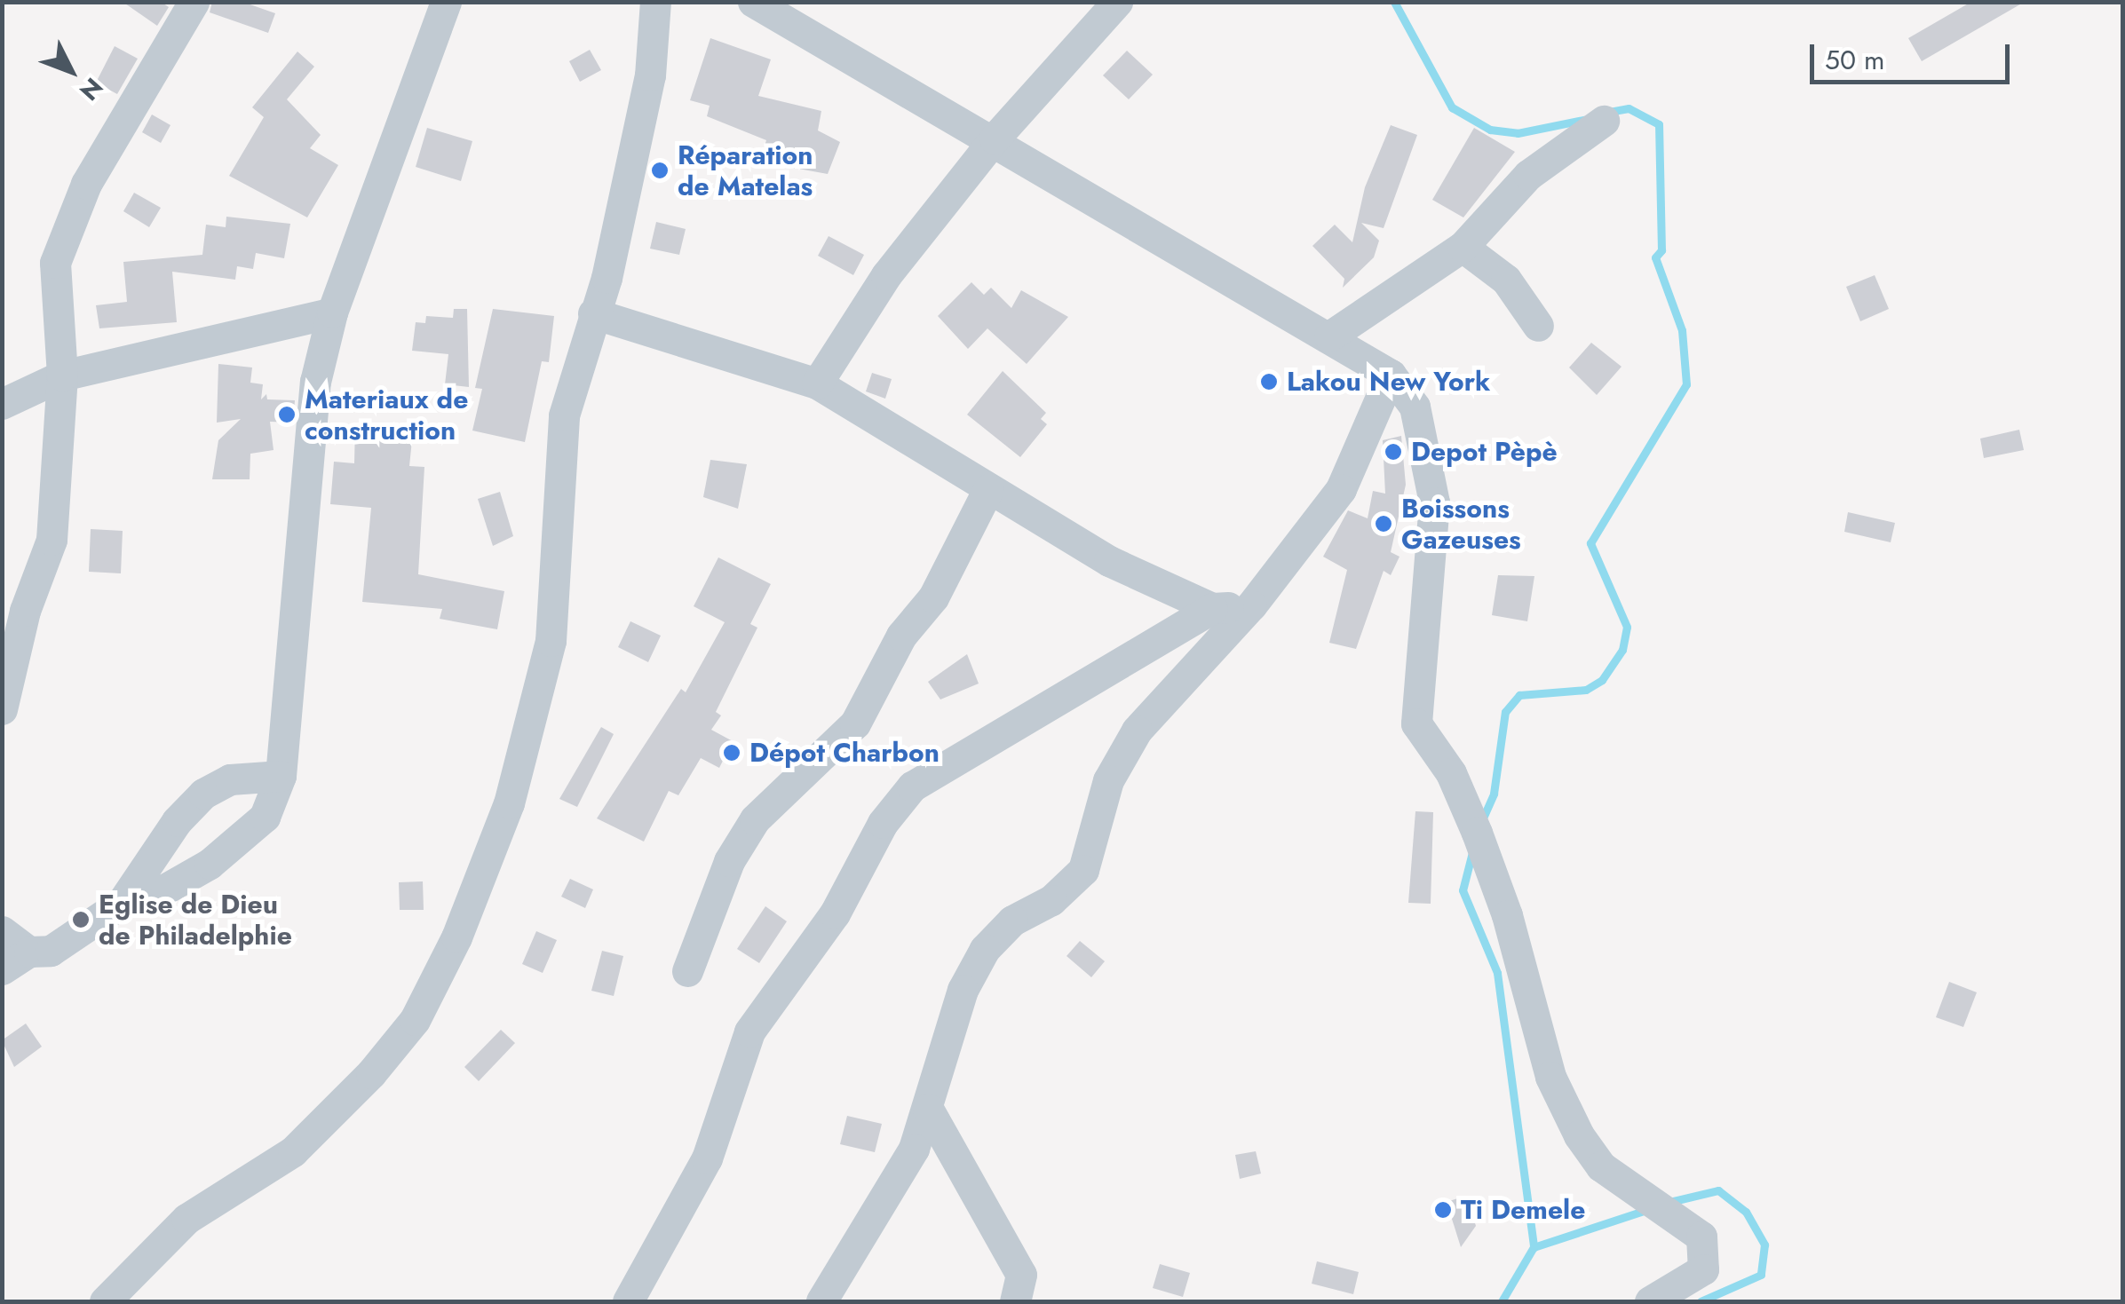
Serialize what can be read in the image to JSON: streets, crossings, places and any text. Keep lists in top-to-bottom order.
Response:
{
  "places": [
    "Réparation de Matelas",
    "Lakou New York",
    "Materiaux de construction",
    "Depot Pèpè",
    "Boissons Gazeuses",
    "Dépot Charbon",
    "Eglise de Dieu de Philadelphie",
    "Ti Demele"
  ],
  "scale_bar": "50 m",
  "north": "bottom right"
}
